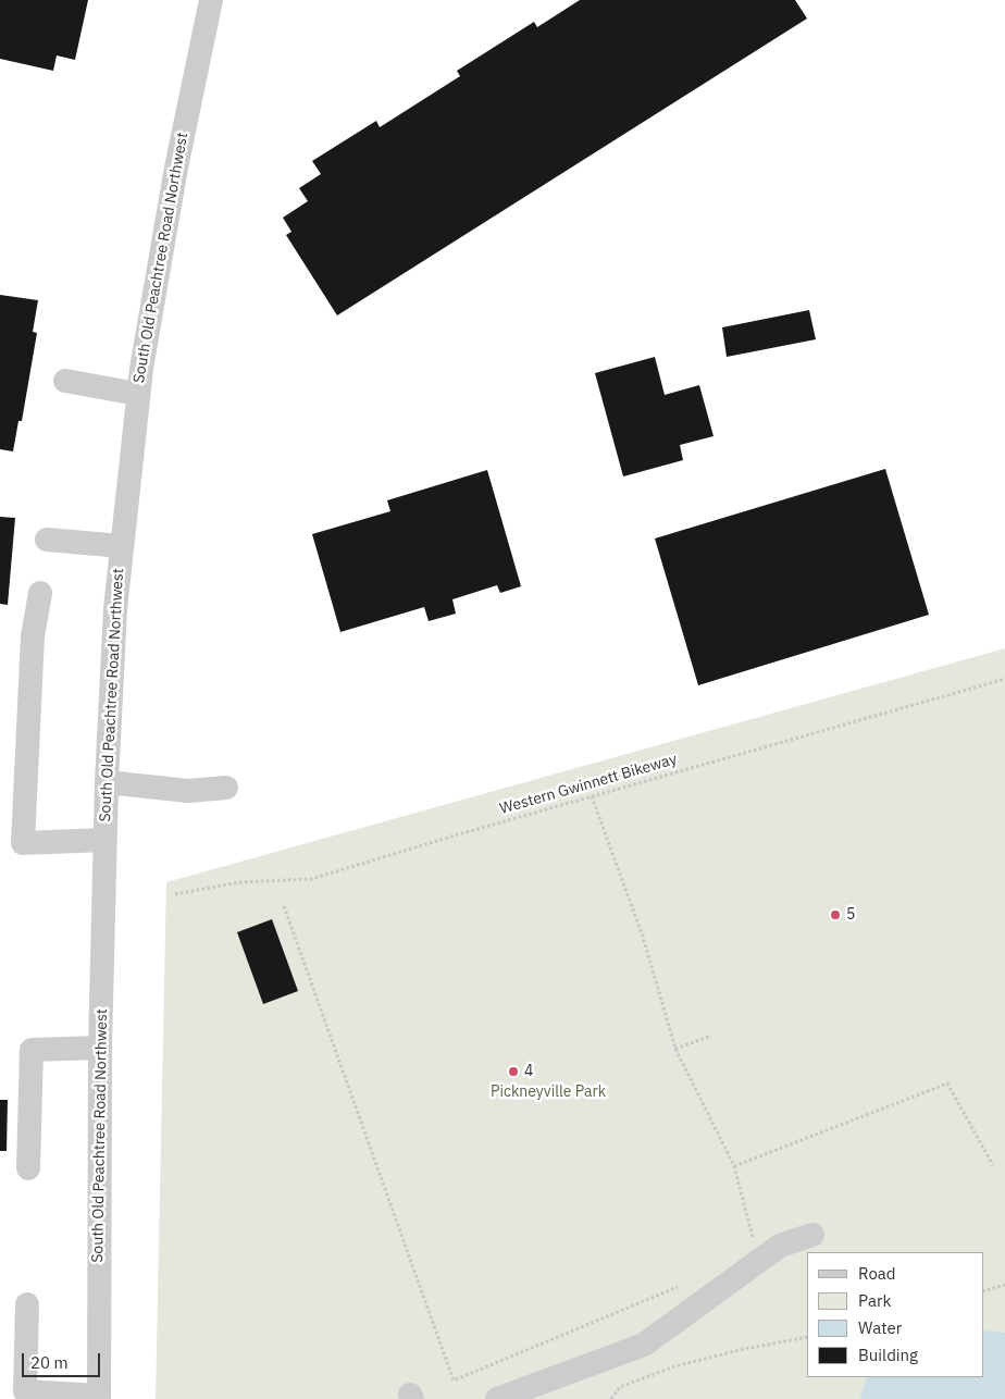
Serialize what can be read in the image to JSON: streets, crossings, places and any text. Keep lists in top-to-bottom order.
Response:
{
  "streets": {
    "street": ["South Old Peachtree Road Northwest"],
    "path": ["Western Gwinnett Bikeway"]
  },
  "parks": ["Pickneyville Park"],
  "places": ["5", "4"],
  "legend": [
    "Road",
    "Park",
    "Water",
    "Building"
  ],
  "scale_bar": "20 m"
}
